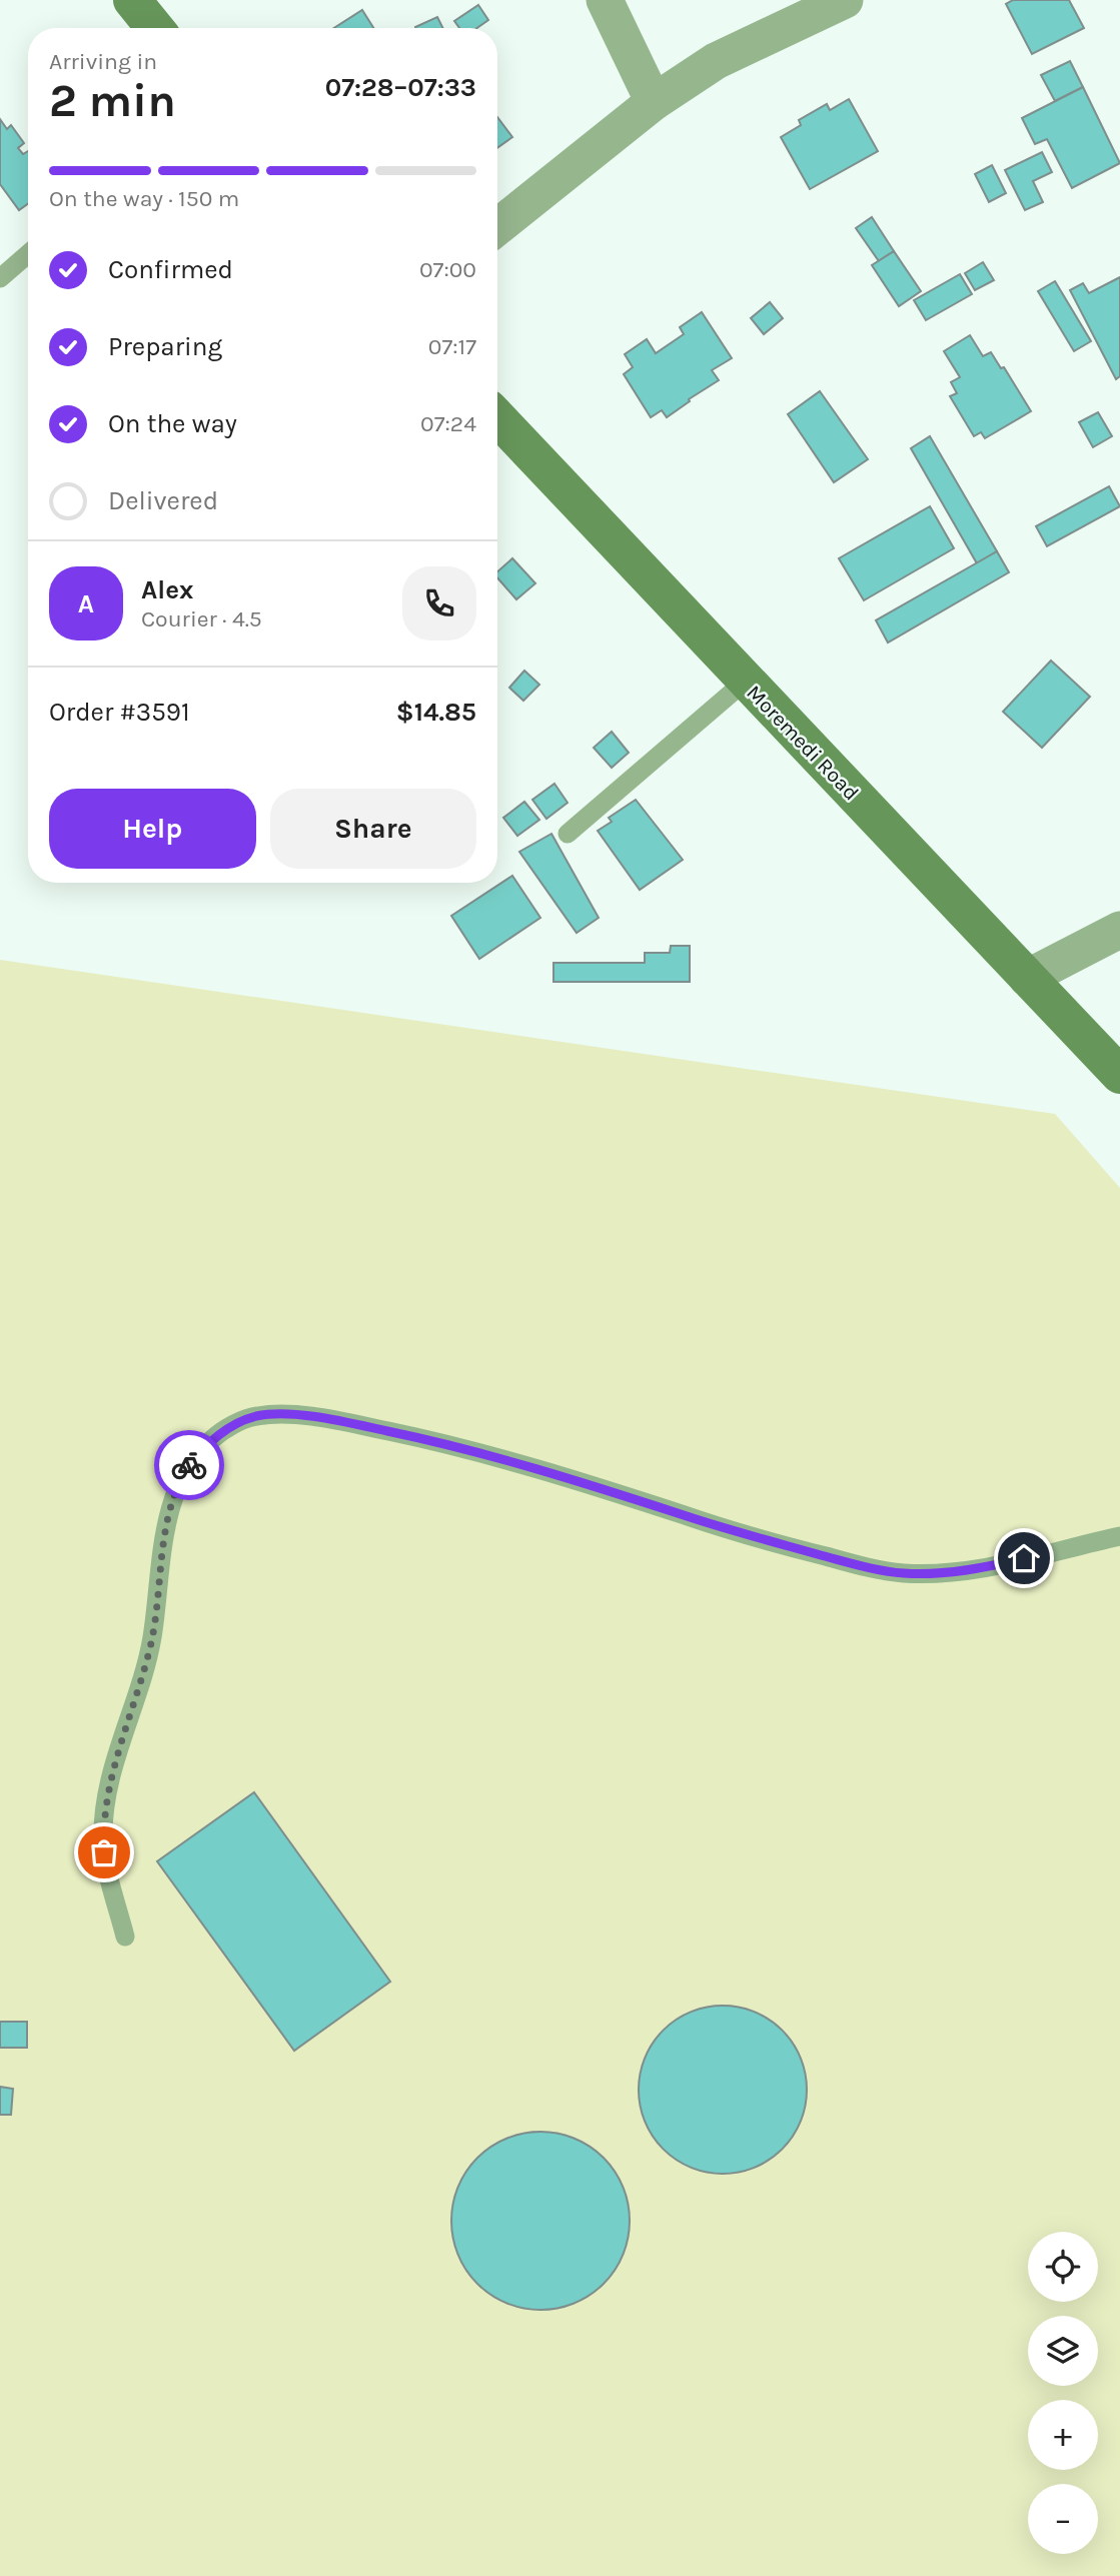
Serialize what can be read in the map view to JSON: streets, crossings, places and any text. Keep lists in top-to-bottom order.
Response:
{
  "streets": {
    "street": ["Moremedi Road"]
  },
  "page": {
    "heading": ["2 min", "Arriving in", "07:28–07:33"],
    "panel": [
      "Alex",
      "Courier · 4.5",
      "Order #3591",
      "$14.85"
    ],
    "bar": "On the way · 150 m",
    "list": [
      ["Confirmed", "07:00"],
      ["Preparing", "07:17"],
      ["On the way", "07:24"],
      "Delivered"
    ],
    "round": "A",
    "buttons": ["Help", "Share"],
    "map_buttons": ["+", "−"]
  }
}
